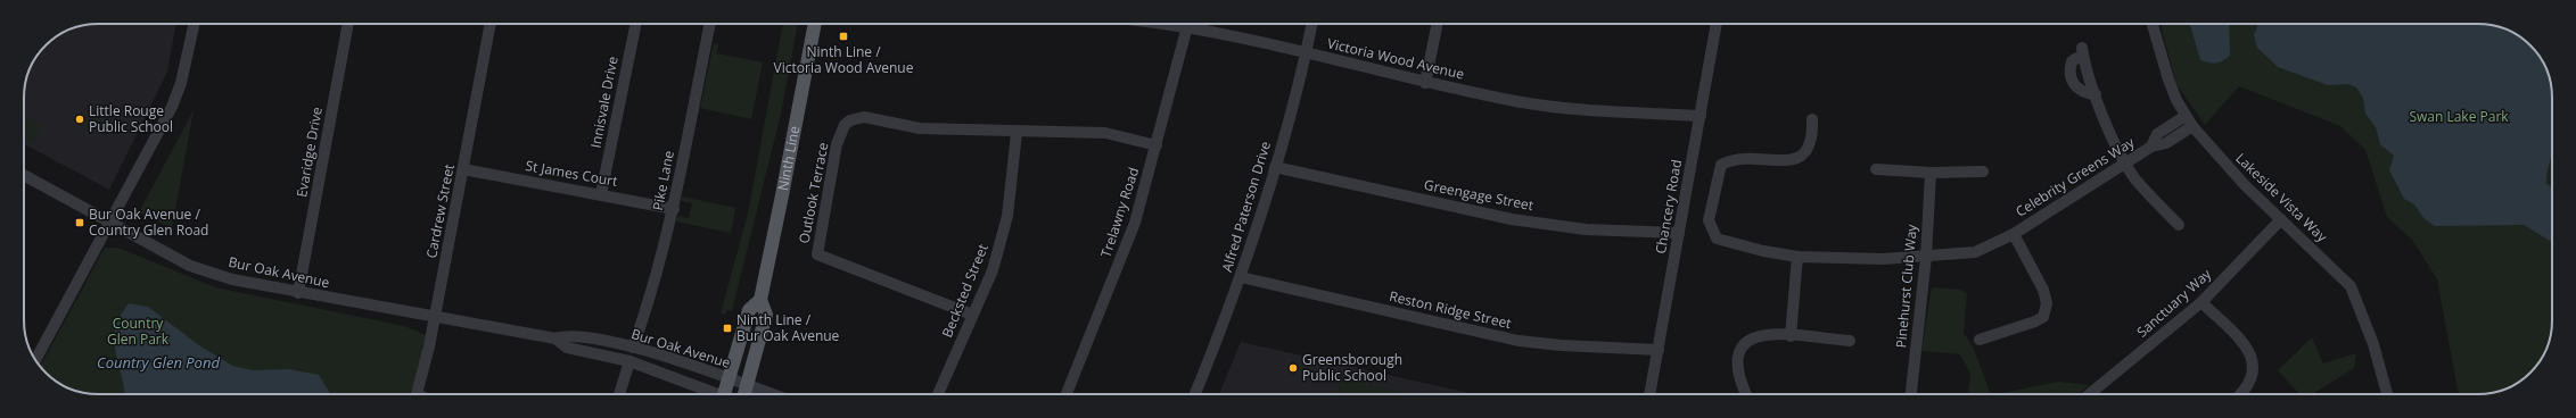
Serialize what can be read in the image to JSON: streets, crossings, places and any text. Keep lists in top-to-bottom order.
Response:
{
  "streets": {
    "main road": ["Ninth Line"],
    "street": [
      "Victoria Wood Avenue",
      "Innisvale Drive",
      "Evaridge Drive",
      "St James Court",
      "Celebrity Greens Way",
      "Pike Lane",
      "Outlook Terrace",
      "Greengage Street",
      "Lakeside Vista Way",
      "Alfred Paterson Drive",
      "Chancery Road",
      "Cardrew Street",
      "Trelawny Road",
      "Bur Oak Avenue",
      "Pinehurst Club Way",
      "Becksted Street",
      "Sanctuary Way",
      "Reston Ridge Street"
    ]
  },
  "crossings": [
    ["Victoria Wood Avenue", "Alfred Paterson Drive"],
    ["Victoria Wood Avenue", "Chancery Road"],
    ["Victoria Wood Avenue", "Trelawny Road"],
    ["Innisvale Drive", "St James Court"],
    ["Evaridge Drive", "Bur Oak Avenue"],
    ["Ninth Line", "Bur Oak Avenue"],
    ["St James Court", "Pike Lane"],
    ["St James Court", "Cardrew Street"],
    ["Celebrity Greens Way", "Lakeside Vista Way"],
    ["Celebrity Greens Way", "Pinehurst Club Way"],
    ["Pike Lane", "Bur Oak Avenue"],
    ["Outlook Terrace", "Trelawny Road"],
    ["Outlook Terrace", "Becksted Street"],
    ["Greengage Street", "Alfred Paterson Drive"],
    ["Greengage Street", "Chancery Road"],
    ["Lakeside Vista Way", "Sanctuary Way"],
    ["Alfred Paterson Drive", "Reston Ridge Street"],
    ["Chancery Road", "Reston Ridge Street"],
    ["Cardrew Street", "Bur Oak Avenue"]
  ],
  "water": ["Country Glen Pond"],
  "parks": ["Swan Lake Park", "Country Glen Park"],
  "places": {
    "transit": ["Ninth Line / Victoria Wood Avenue", "Bur Oak Avenue / Country Glen Road", "Ninth Line / Bur Oak Avenue"],
    "other": ["Little Rouge Public School", "Greensborough Public School"]
  }
}
